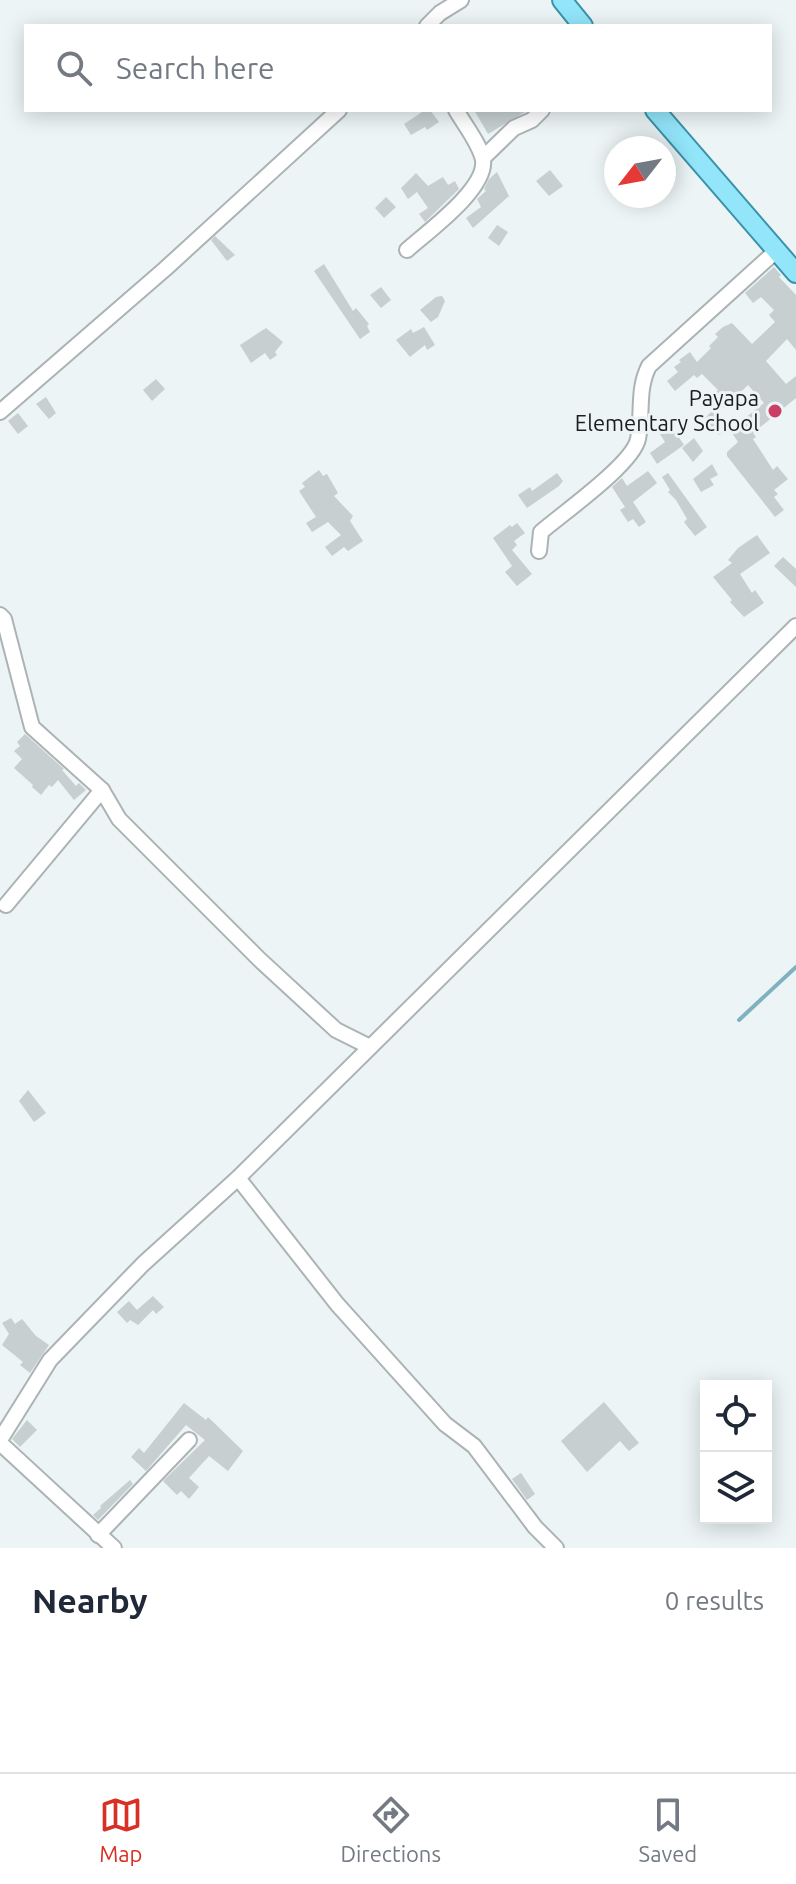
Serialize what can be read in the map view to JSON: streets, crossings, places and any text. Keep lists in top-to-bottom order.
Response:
{
  "places": ["Payapa Elementary School"],
  "north": "bottom left",
  "page": {
    "search": "Search here",
    "heading": ["Nearby", "0 results"],
    "nav": ["Map", "Directions", "Saved"]
  }
}
